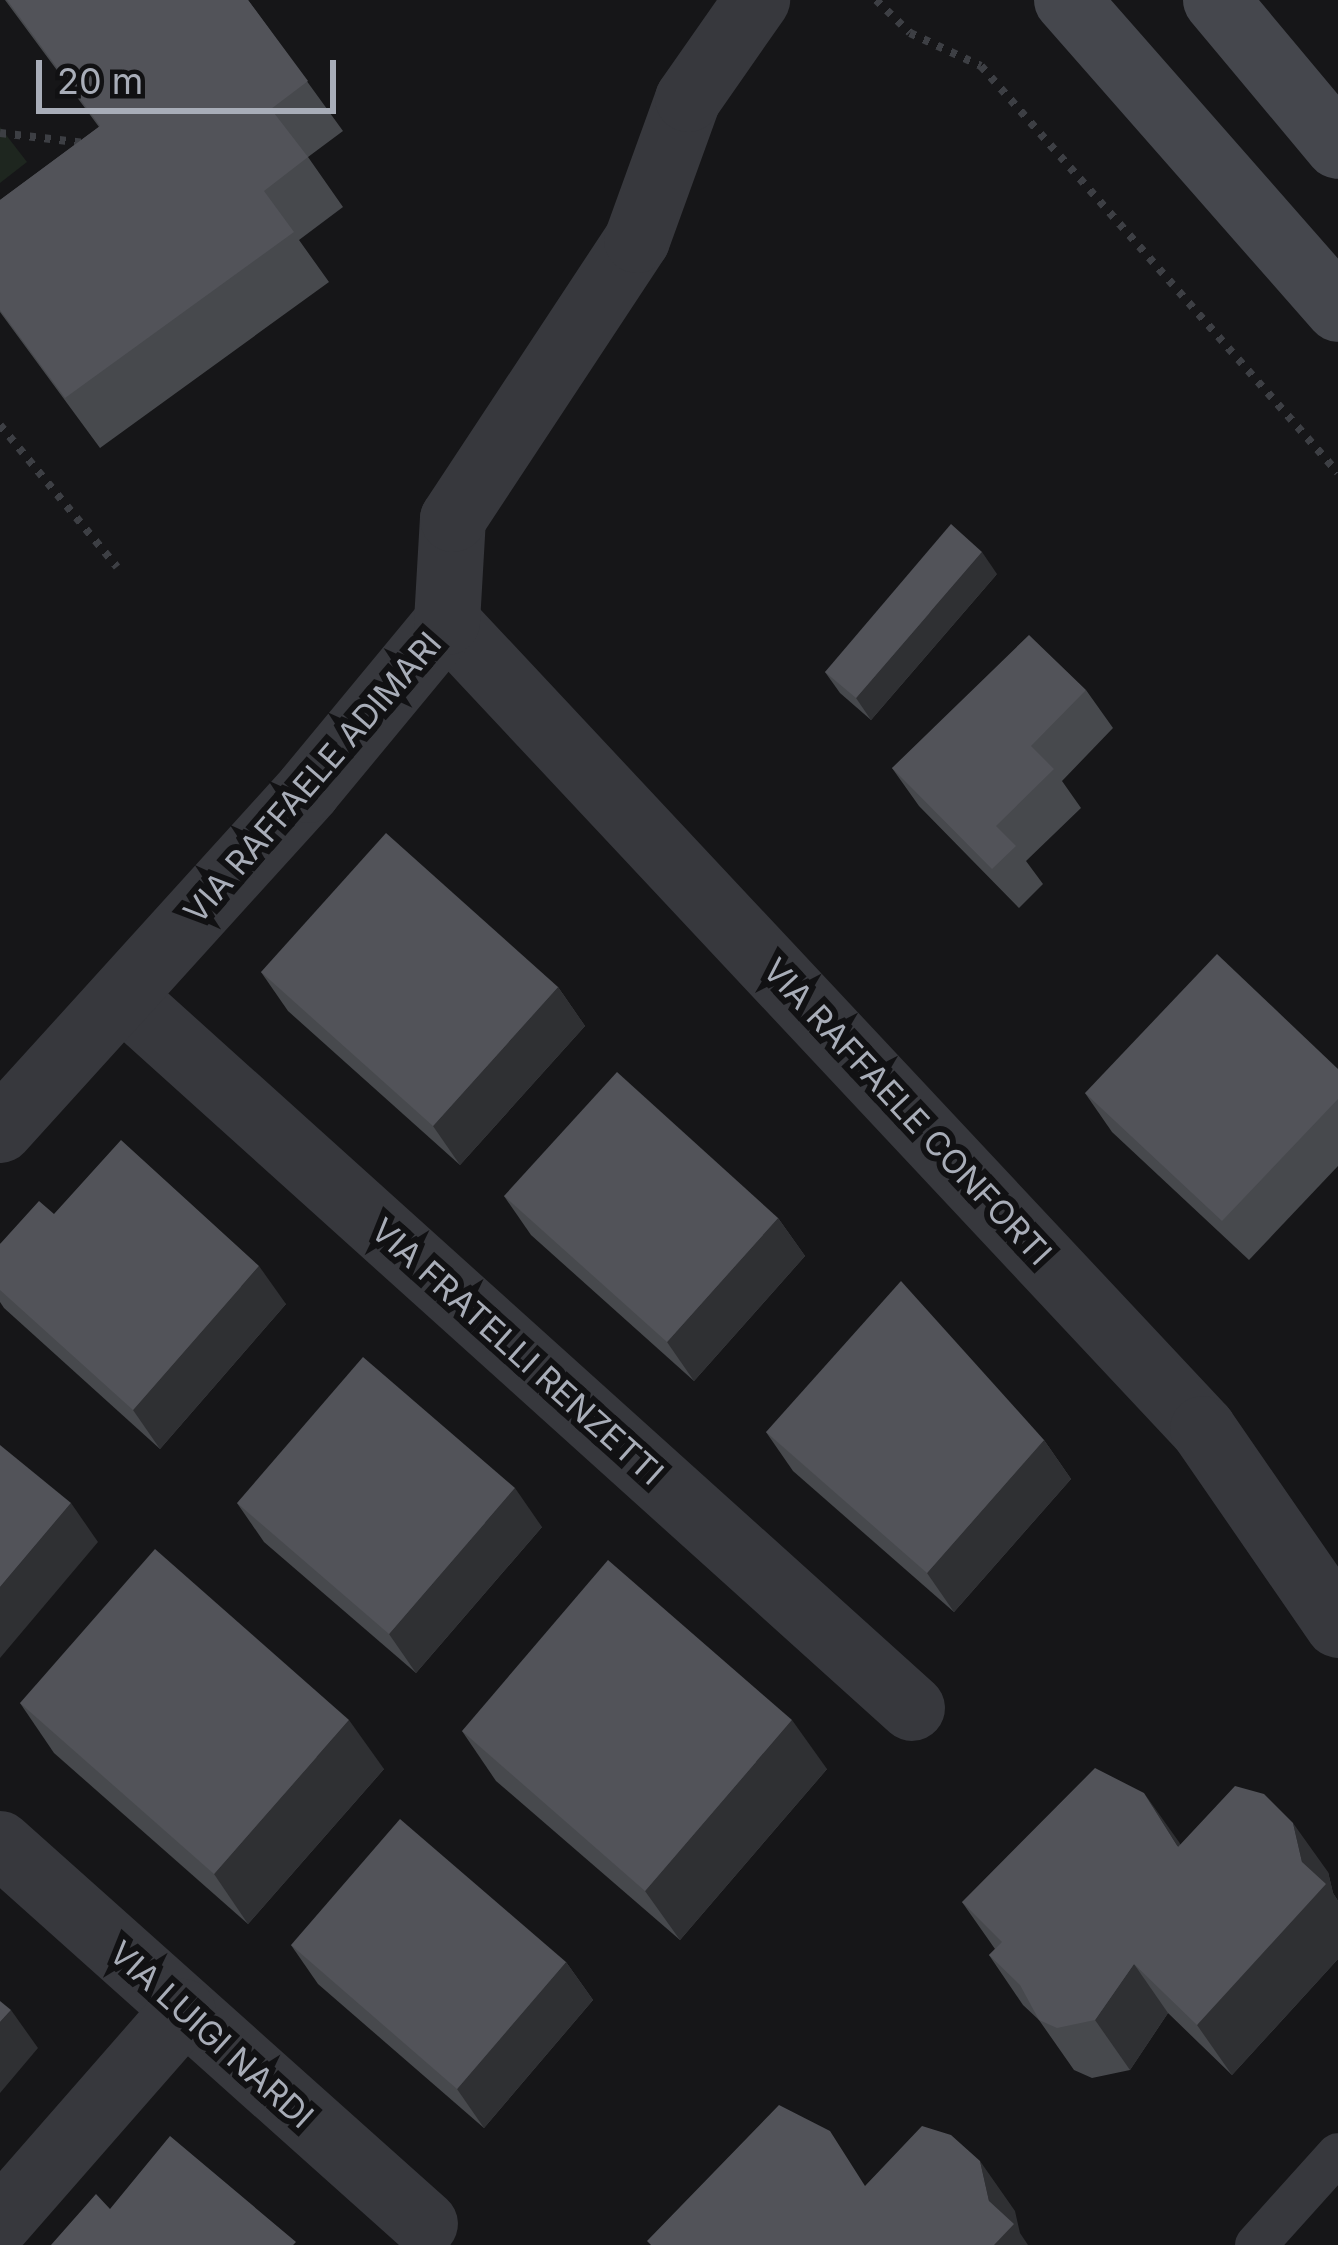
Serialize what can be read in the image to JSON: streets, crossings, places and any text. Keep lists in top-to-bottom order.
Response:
{
  "streets": {
    "street": [
      "VIA RAFFAELE ADIMARI",
      "VIA RAFFAELE CONFORTI",
      "VIA FRATELLI RENZETTI",
      "VIA LUIGI NARDI"
    ]
  },
  "crossings": [
    ["VIA RAFFAELE ADIMARI", "VIA RAFFAELE CONFORTI"],
    ["VIA RAFFAELE ADIMARI", "VIA FRATELLI RENZETTI"]
  ],
  "scale_bar": "20 m"
}
